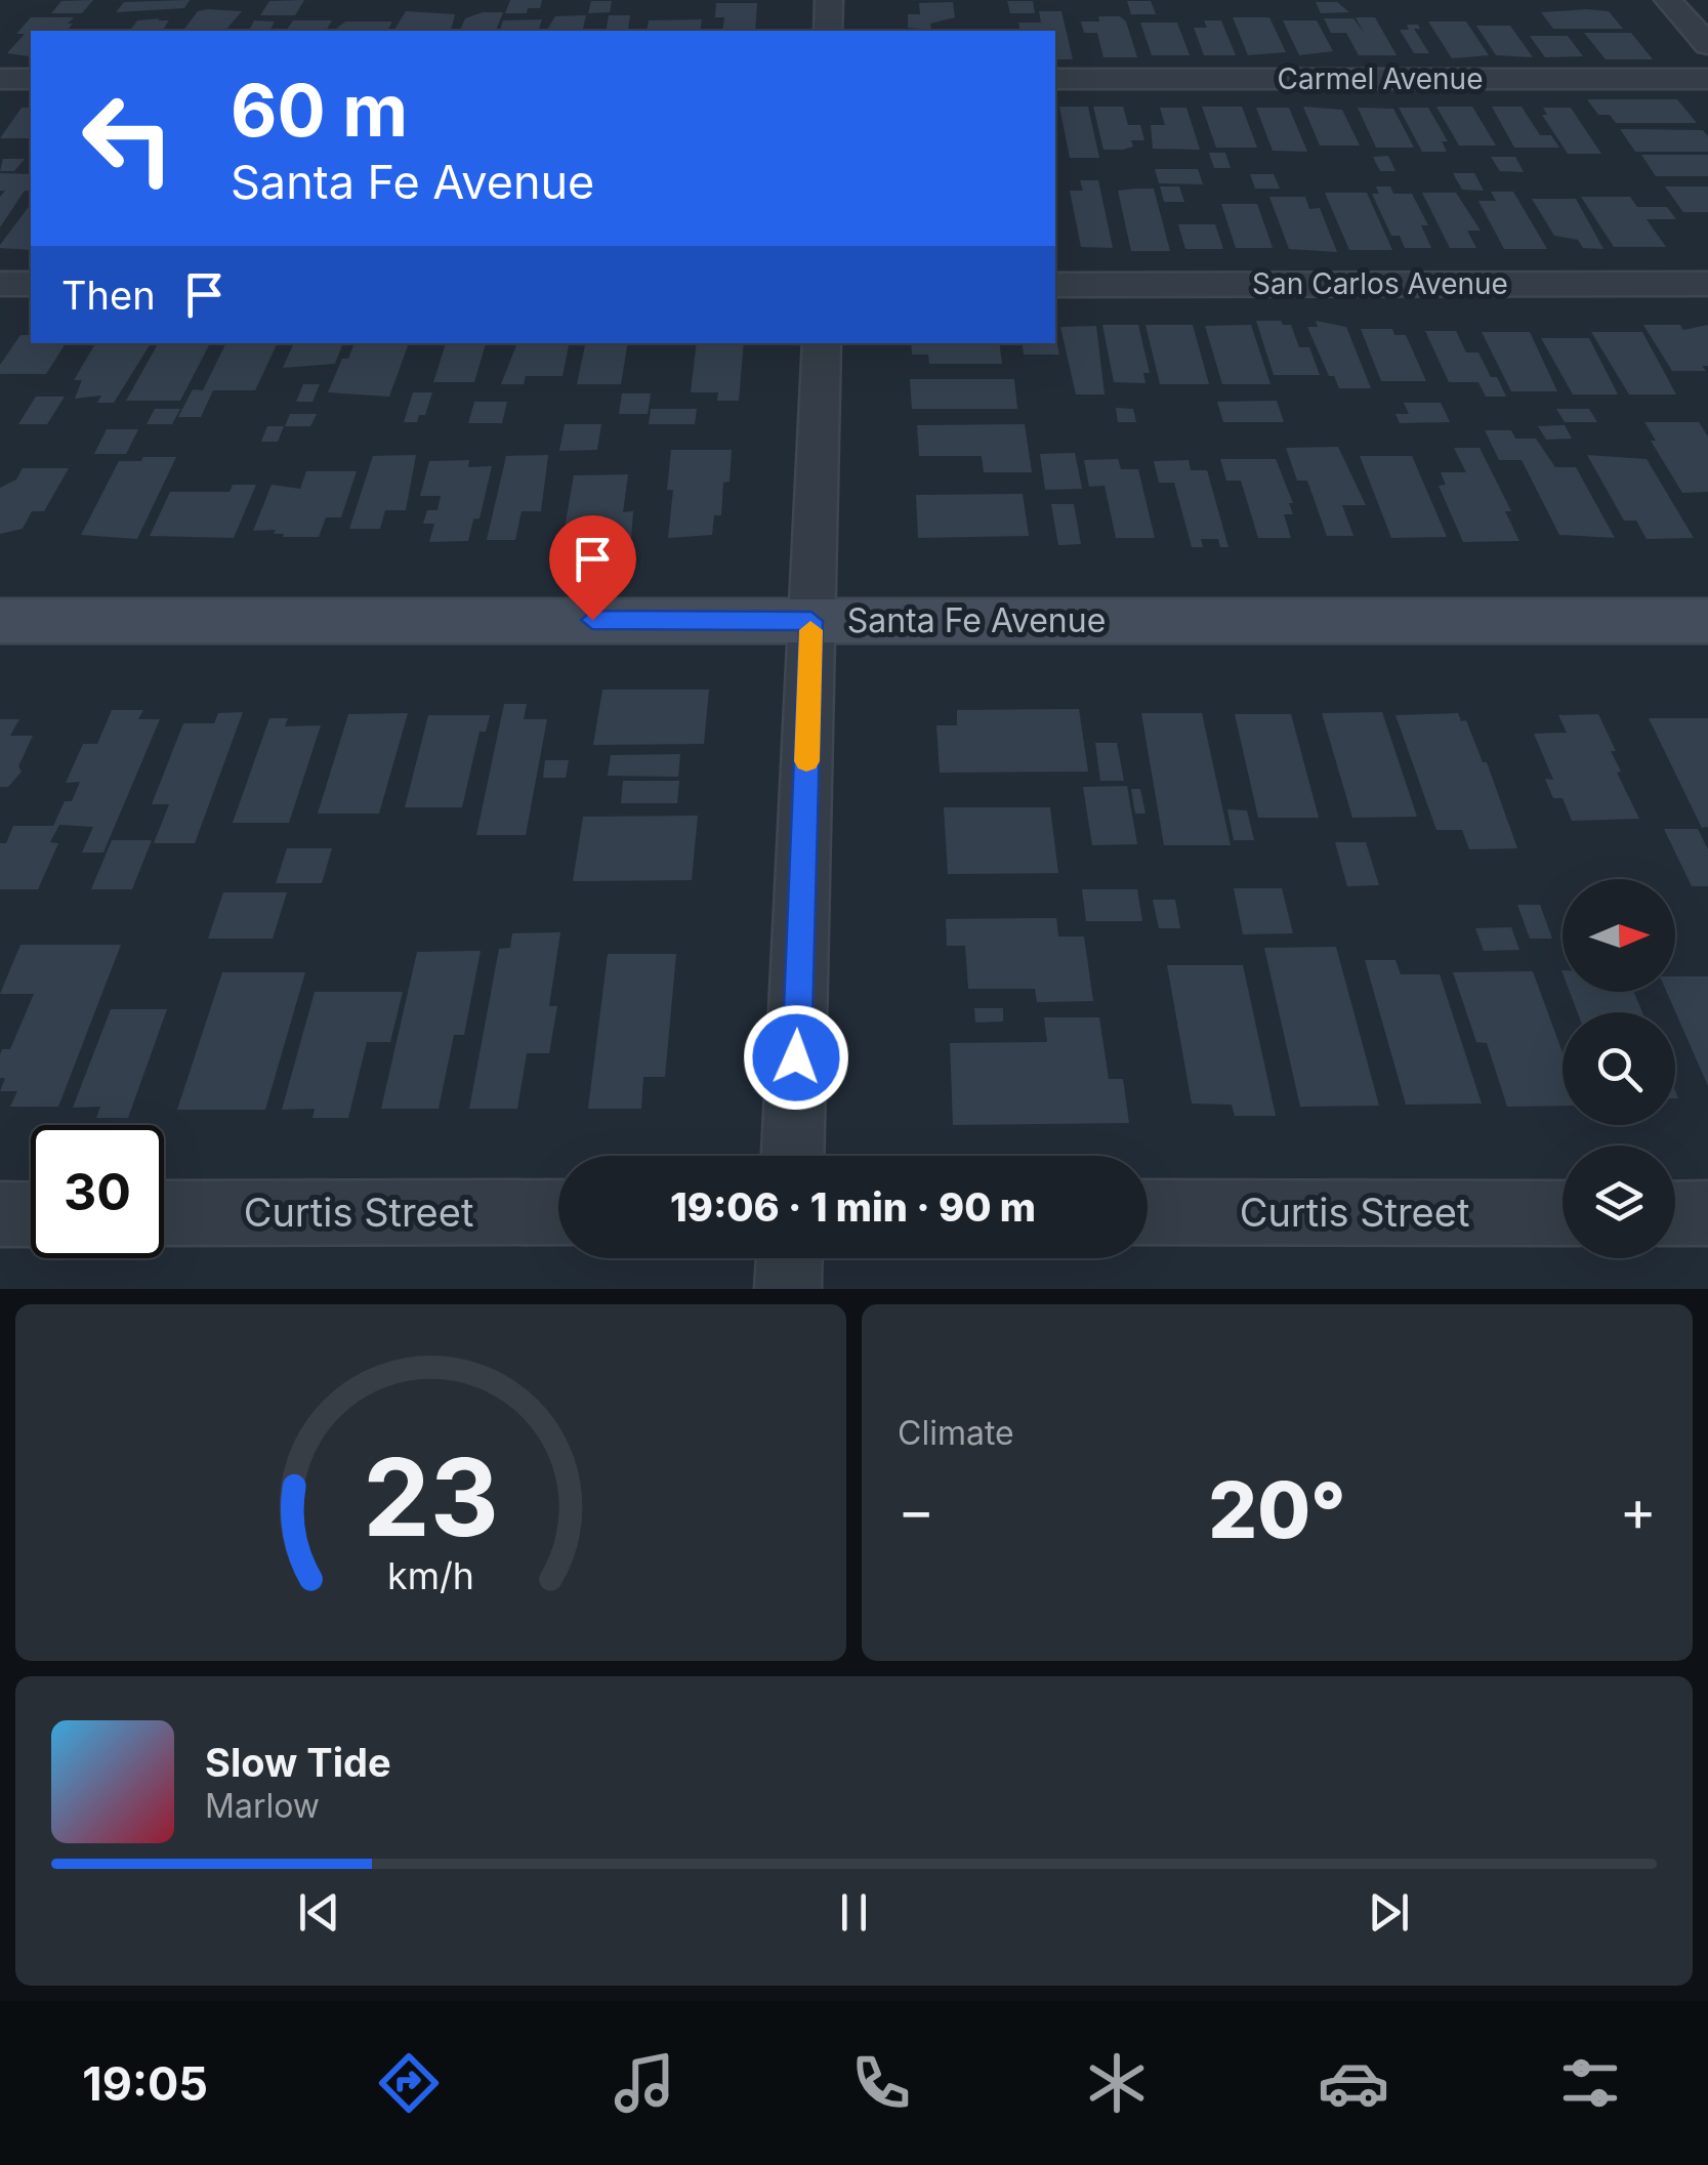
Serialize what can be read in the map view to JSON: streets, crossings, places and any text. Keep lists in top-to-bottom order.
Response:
{
  "streets": {
    "street": [
      "Carmel Avenue",
      "San Carlos Avenue",
      "Santa Fe Avenue",
      "Curtis Street"
    ]
  },
  "north": "right",
  "page": {
    "turn": ["60 m", "Santa Fe Avenue"],
    "then": "Then",
    "limit": "30",
    "trip": "19:06 · 1 min · 90 m",
    "tile": "Climate",
    "heat": ["−", "20°", "+"],
    "song": ["Slow Tide", "Marlow"],
    "tabs": "19:05",
    "gauge": ["23", "km/h"]
  }
}
